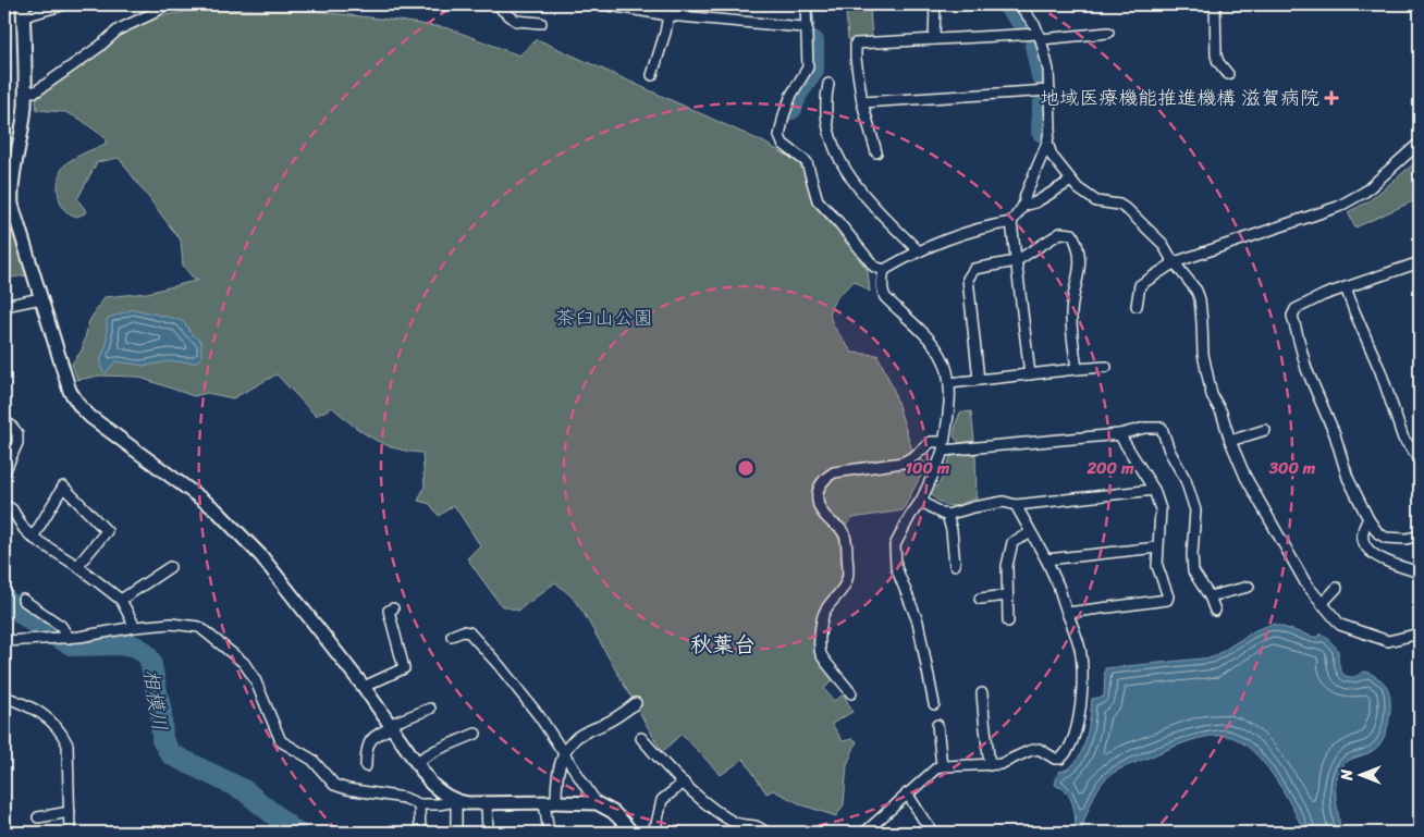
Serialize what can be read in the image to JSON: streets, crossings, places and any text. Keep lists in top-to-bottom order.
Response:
{
  "districts": ["秋葉台"],
  "water": ["相模川"],
  "parks": ["茶臼山公園"],
  "places": {
    "health": ["地域医療機能推進機構 滋賀病院"]
  },
  "north": "left",
  "rings": ["100 m", "200 m", "300 m"]
}
